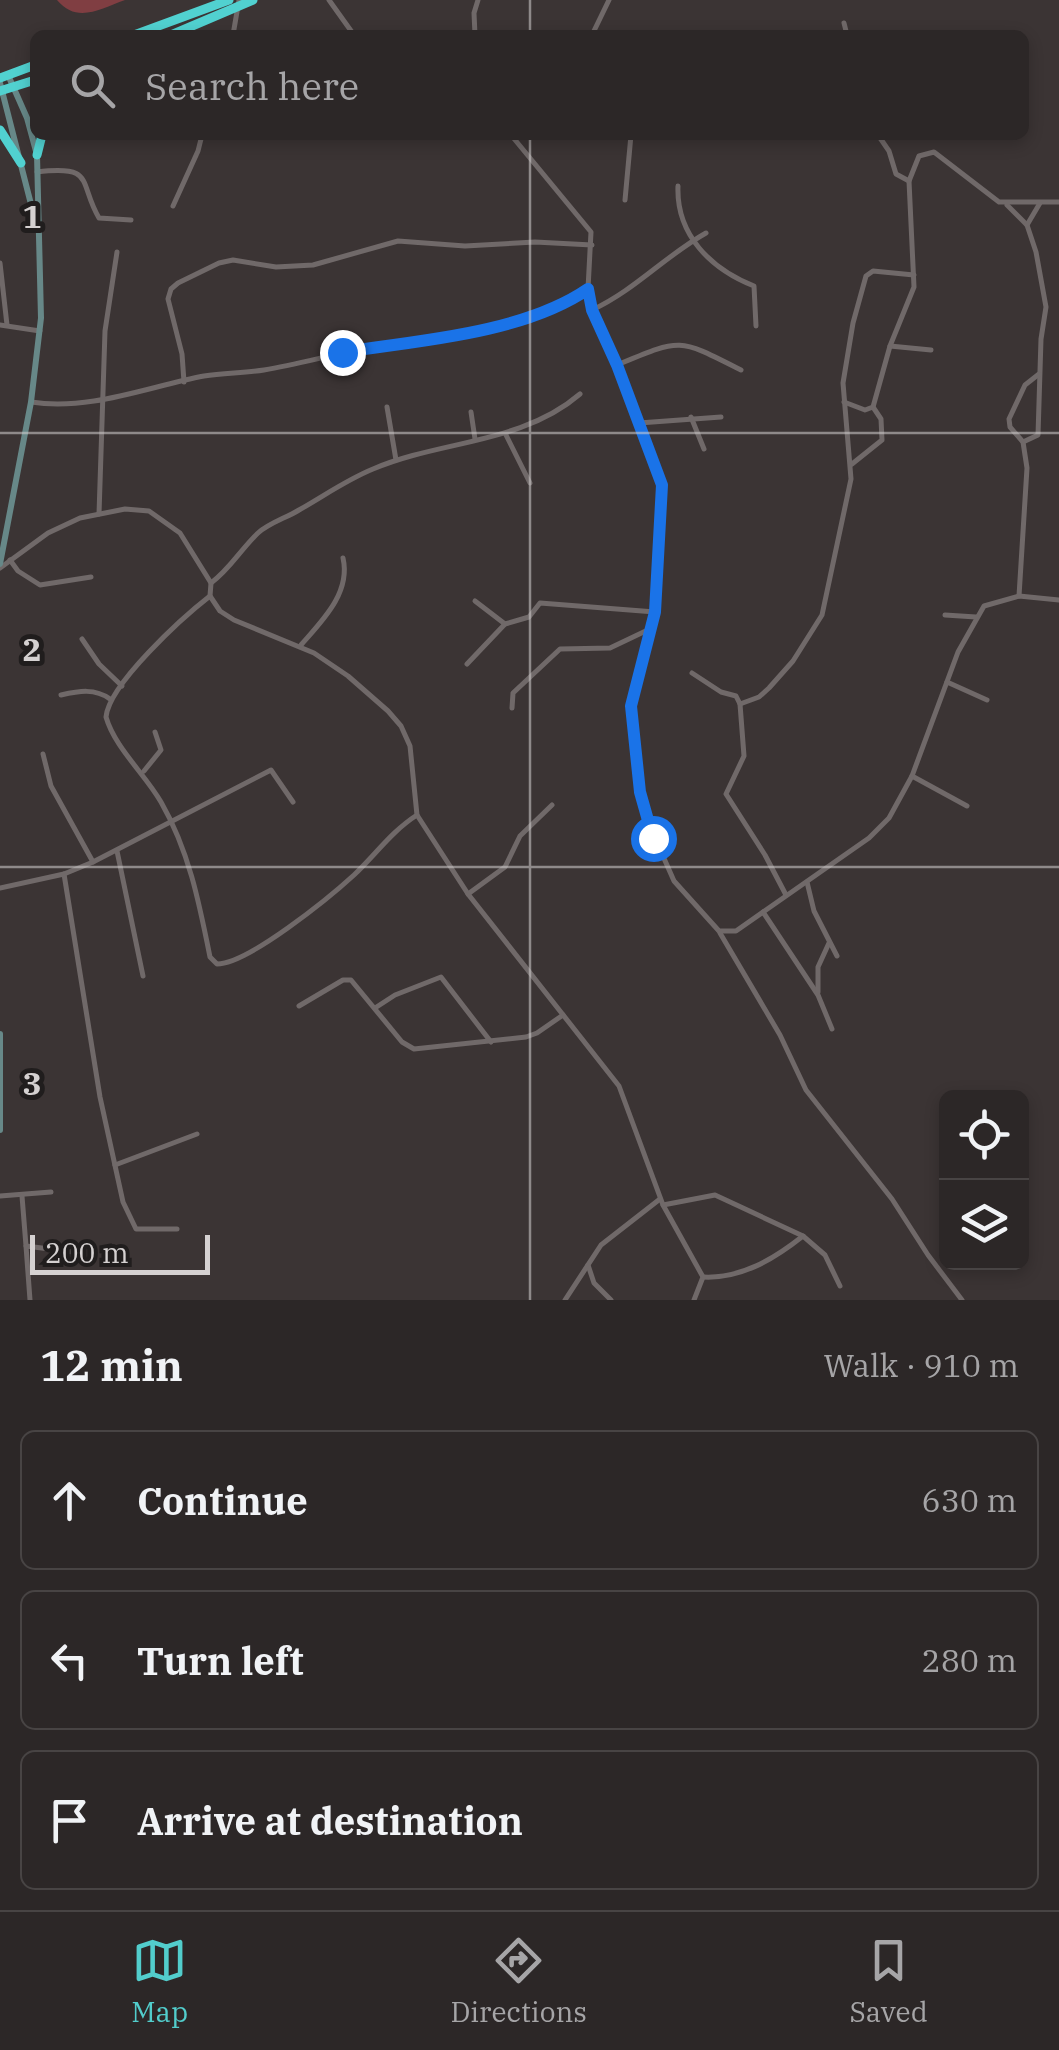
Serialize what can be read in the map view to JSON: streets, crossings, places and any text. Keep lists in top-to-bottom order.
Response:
{
  "scale_bar": "200 m",
  "page": {
    "search": "Search here",
    "scale": "200 m",
    "heading": ["12 min", "Walk · 910 m"],
    "list": [
      ["Continue", "630 m"],
      ["Turn left", "280 m"],
      "Arrive at destination"
    ],
    "nav": ["Map", "Directions", "Saved"]
  },
  "grid": {
    "rows": ["1", "2", "3"]
  }
}
